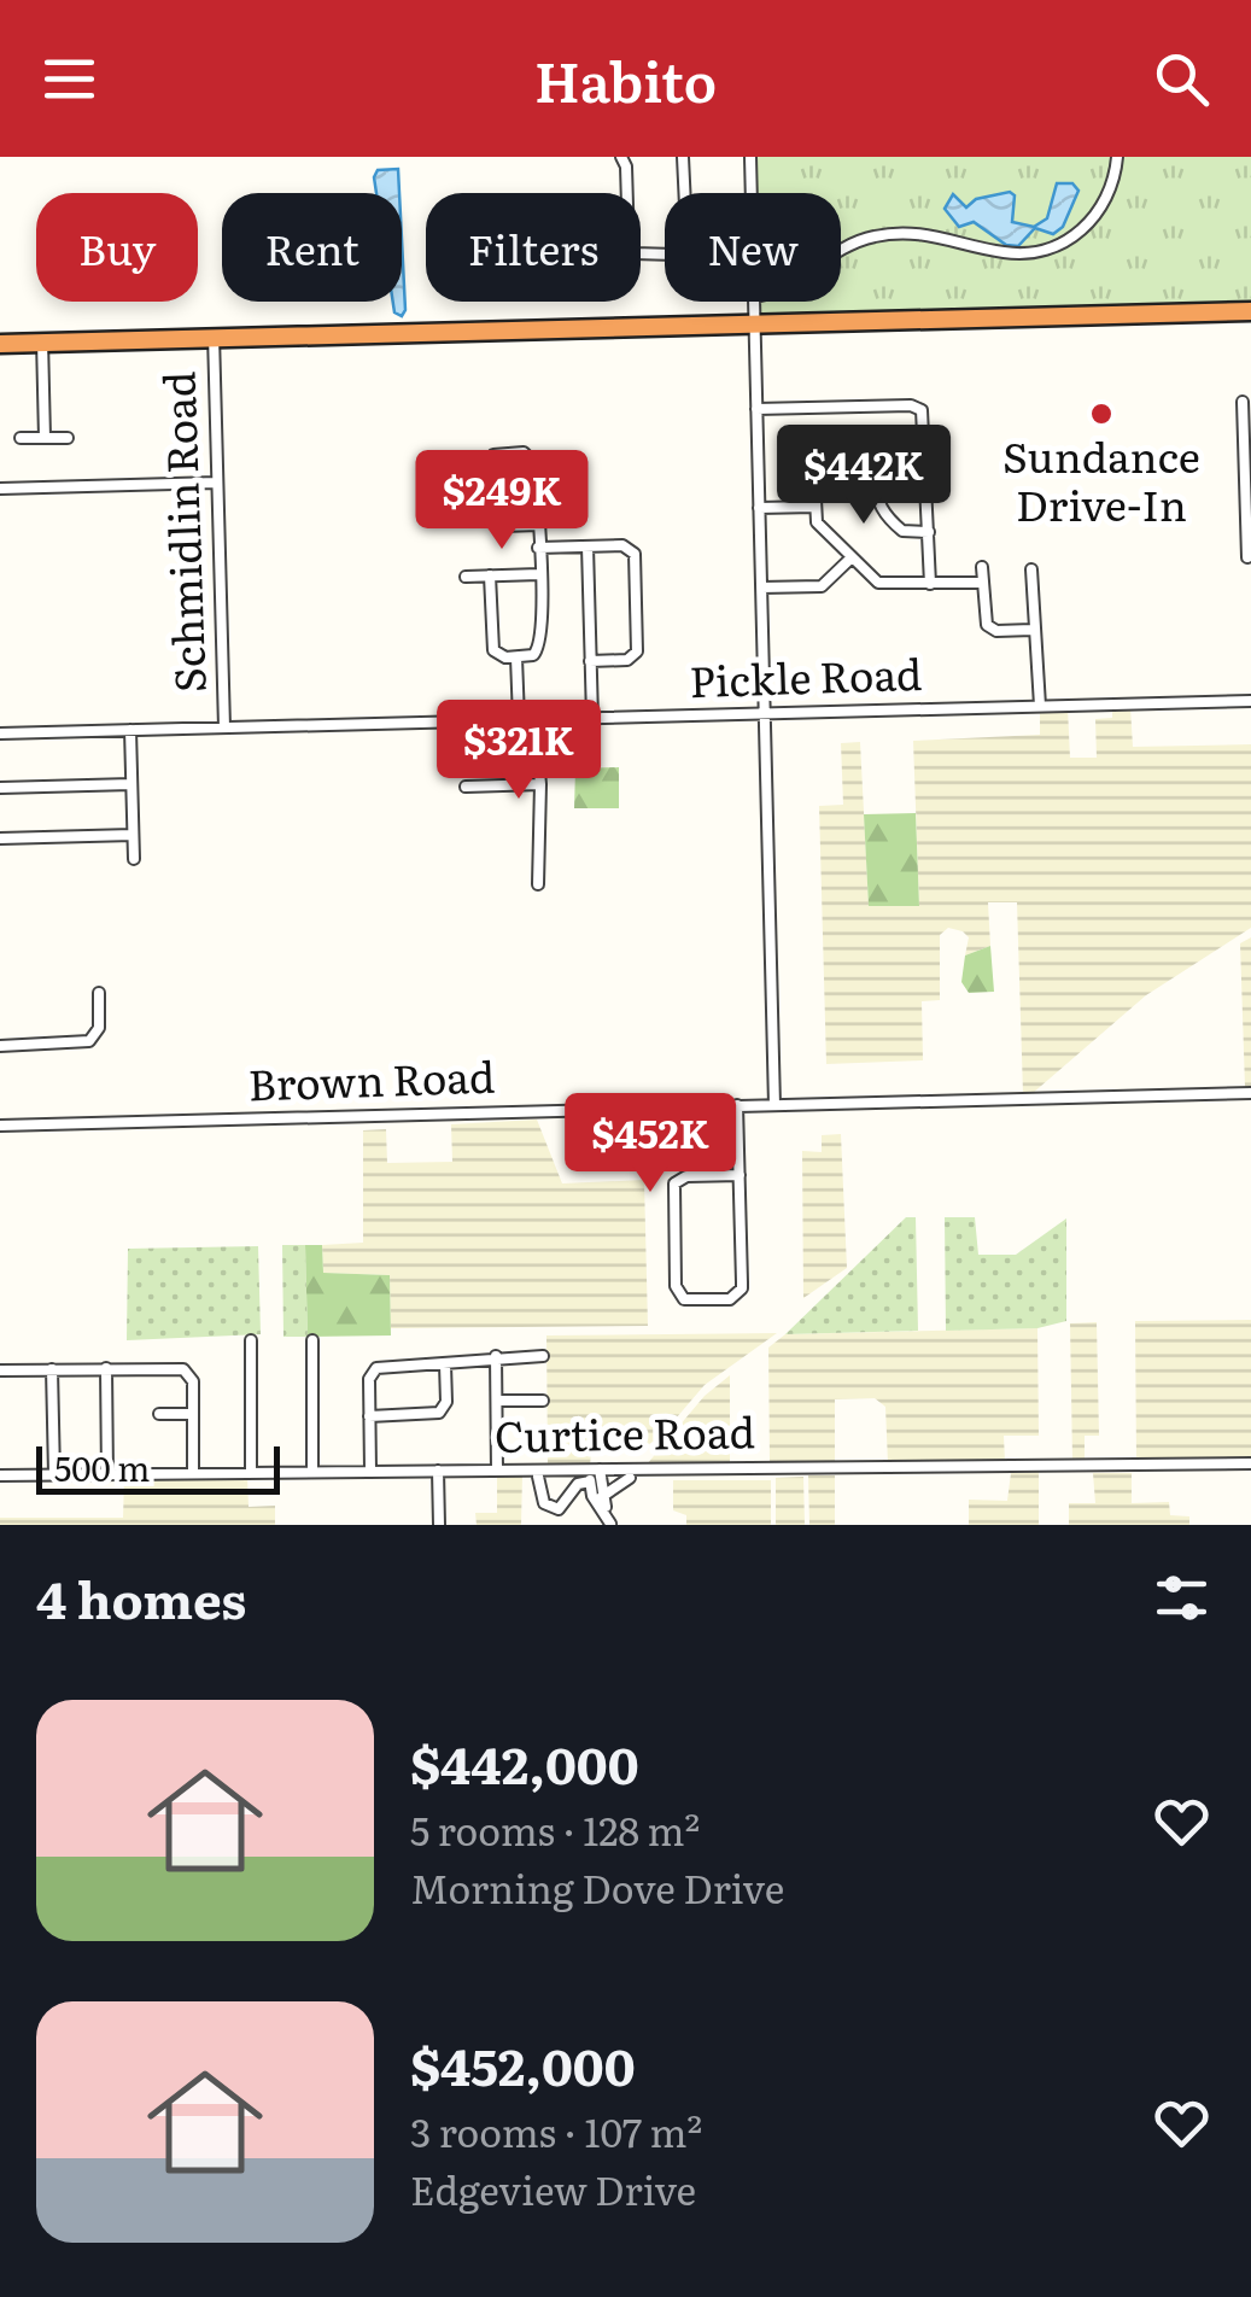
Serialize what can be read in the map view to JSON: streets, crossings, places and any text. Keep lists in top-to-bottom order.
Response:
{
  "streets": {
    "street": [
      "Schmidlin Road",
      "Pickle Road",
      "Brown Road",
      "Curtice Road"
    ]
  },
  "crossings": [
    ["Schmidlin Road", "Pickle Road"]
  ],
  "places": ["Sundance Drive-In"],
  "scale_bar": "500 m",
  "page": {
    "header": "Habito",
    "chip": [
      "Buy",
      "Rent",
      "Filters",
      "New"
    ],
    "price": [
      "$442K",
      "$249K",
      "$321K",
      "$452K"
    ],
    "scale": "500 m",
    "heading": "4 homes",
    "list": [
      {
        "name": "$442,000",
        "note": "5 rooms · 128 m² · Morning Dove Drive"
      },
      {
        "name": "$452,000",
        "note": "3 rooms · 107 m² · Edgeview Drive"
      }
    ]
  }
}
